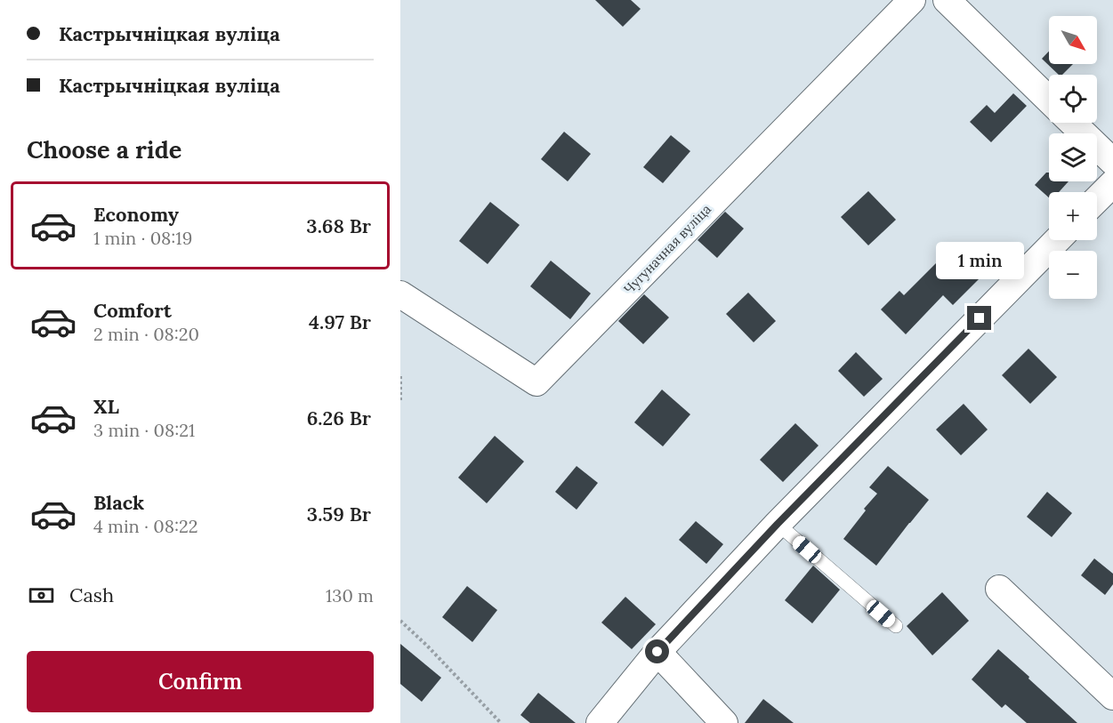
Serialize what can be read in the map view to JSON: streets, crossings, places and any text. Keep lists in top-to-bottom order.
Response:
{
  "streets": {
    "street": ["Чугуначная вуліца"]
  },
  "north": "bottom right",
  "page": {
    "banner": ["Кастрычніцкая вуліца", "Кастрычніцкая вуліца"],
    "map_buttons": ["+", "−"],
    "heading": "Choose a ride",
    "list": [
      {
        "name": "Economy",
        "note": "1 min · 08:19",
        "value": "3.68 Br"
      },
      {
        "name": "Comfort",
        "note": "2 min · 08:20",
        "value": "4.97 Br"
      },
      {
        "name": "XL",
        "note": "3 min · 08:21",
        "value": "6.26 Br"
      },
      {
        "name": "Black",
        "note": "4 min · 08:22",
        "value": "3.59 Br"
      }
    ],
    "bubble": "1 min",
    "pay": ["Cash", "130 m"],
    "buttons": "Confirm"
  }
}
